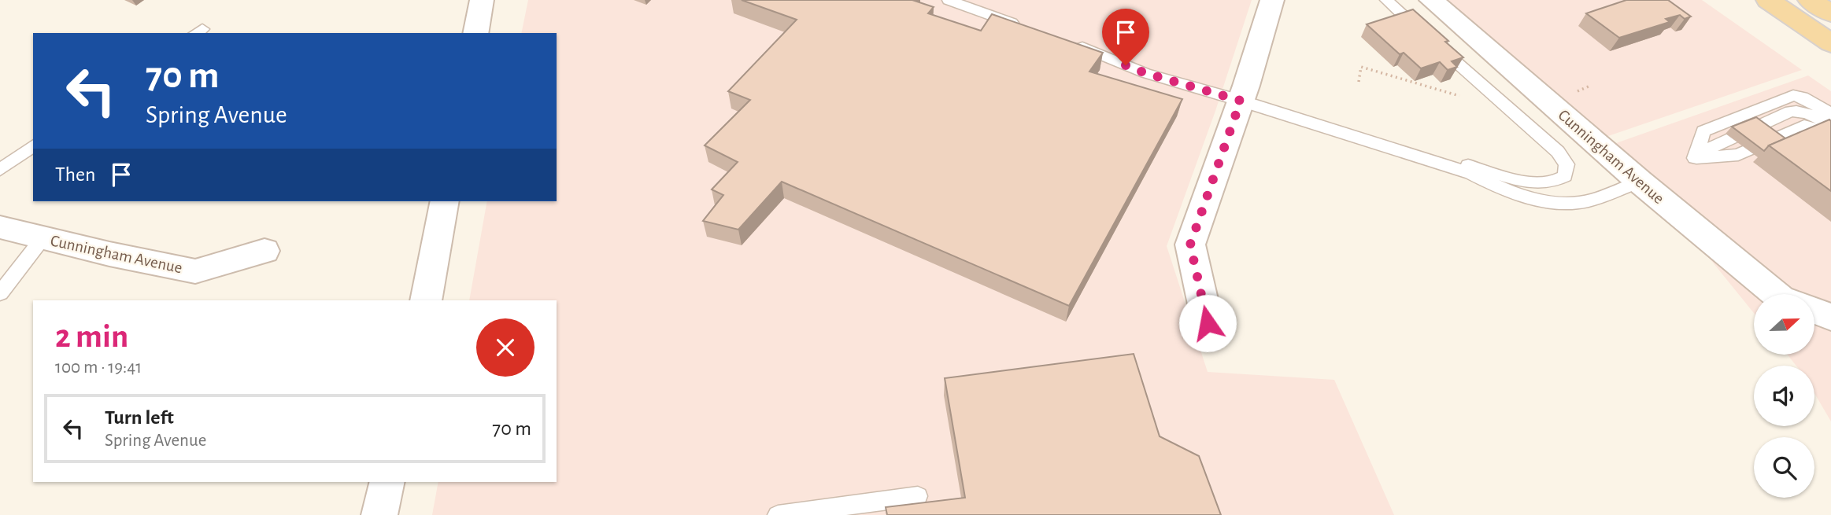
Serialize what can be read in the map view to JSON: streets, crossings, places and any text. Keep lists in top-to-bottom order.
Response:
{
  "streets": {
    "street": ["Cunningham Avenue"]
  },
  "north": "right",
  "page": {
    "turn": ["70 m", "Spring Avenue"],
    "then": "Then",
    "heading": ["2 min", "100 m · 19:41"],
    "list": [
      {
        "name": "Turn left",
        "note": "Spring Avenue",
        "value": "70 m"
      }
    ]
  }
}
